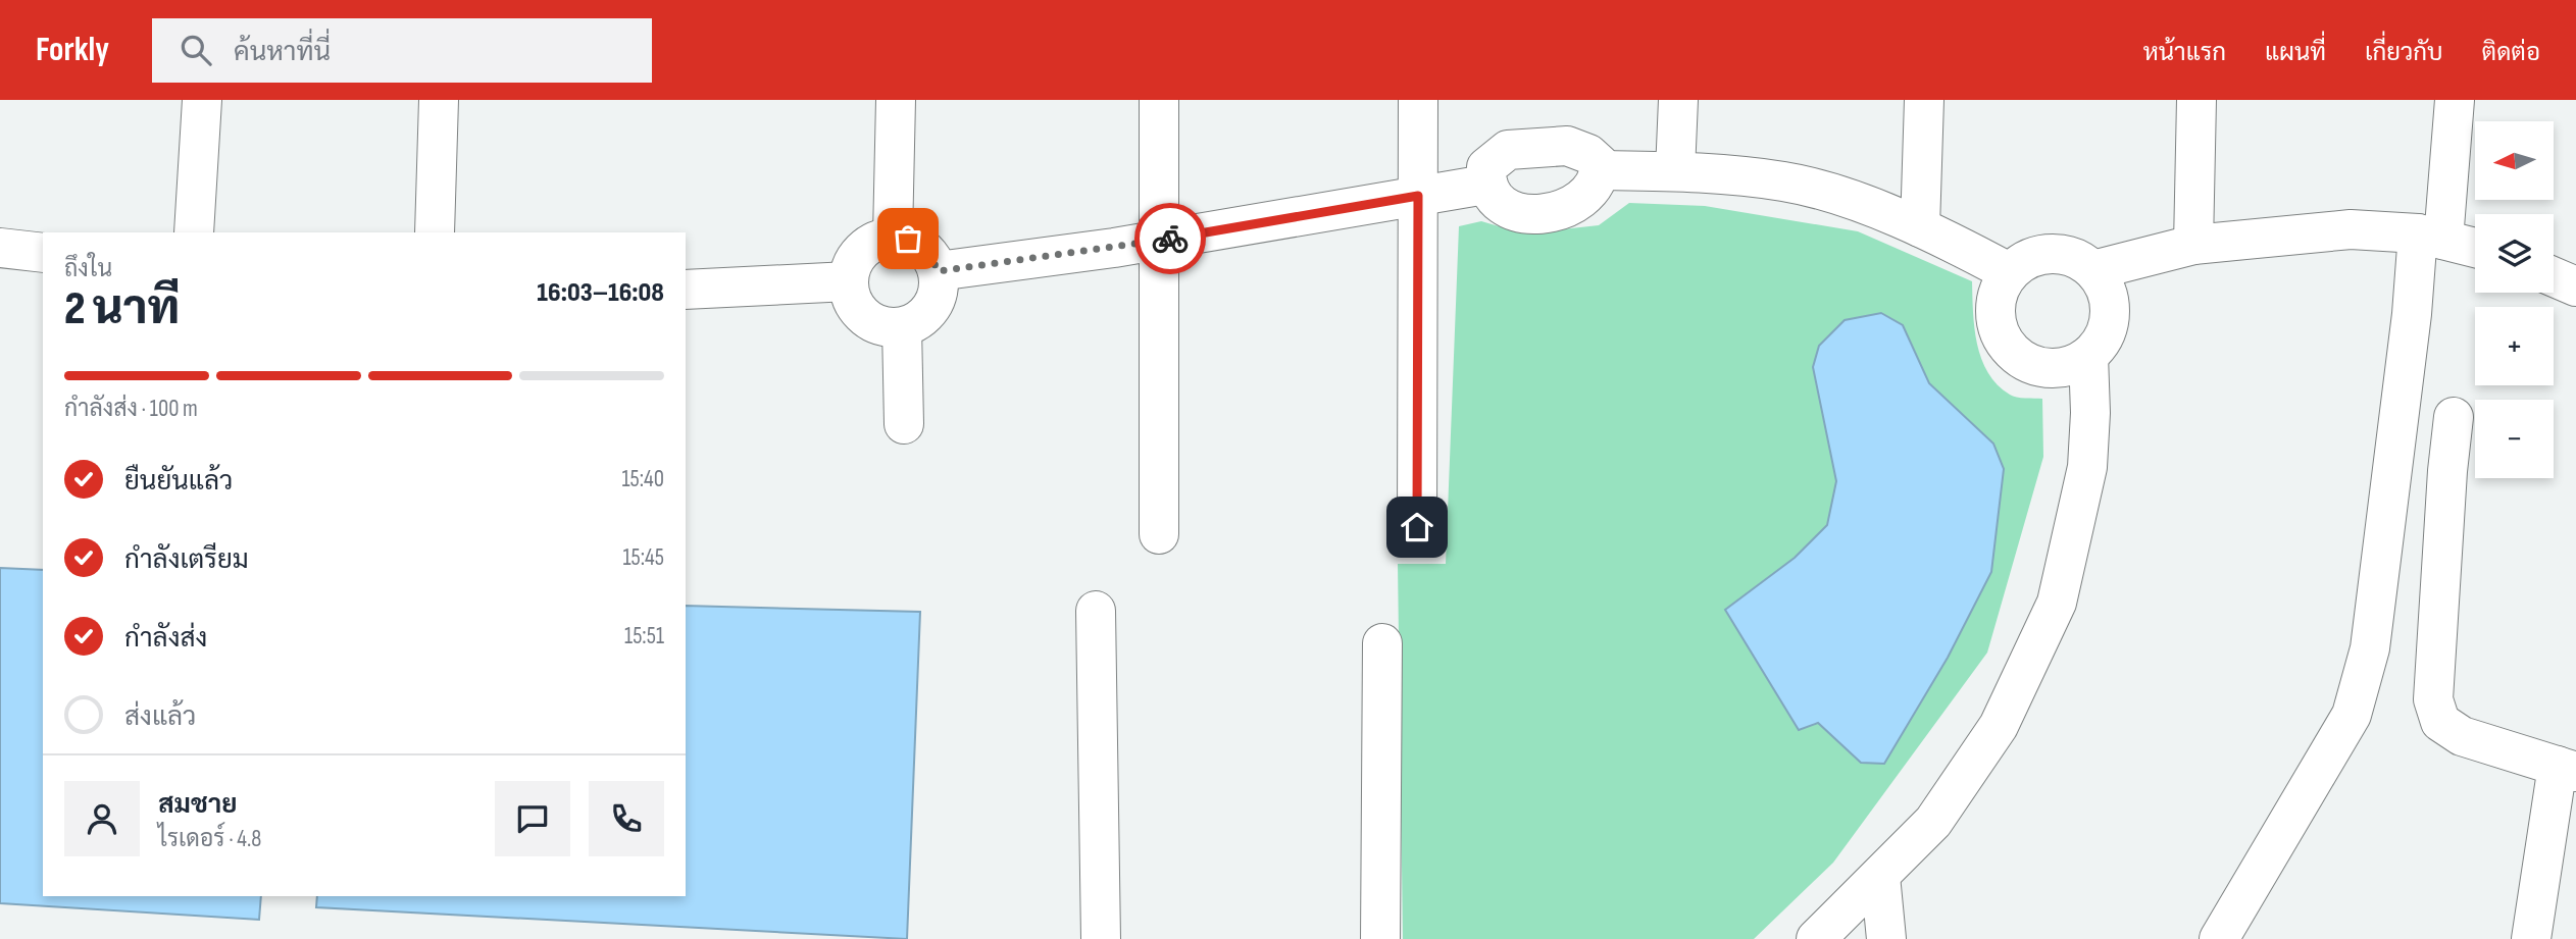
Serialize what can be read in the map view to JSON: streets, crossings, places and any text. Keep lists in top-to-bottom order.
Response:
{
  "north": "left",
  "page": {
    "header": "Forkly",
    "search": "ค้นหาที่นี่",
    "nav": [
      "หน้าแรก",
      "แผนที่",
      "เกี่ยวกับ",
      "ติดต่อ"
    ],
    "map_buttons": ["+", "−"],
    "heading": ["2 นาที", "ถึงใน", "16:03–16:08"],
    "panel": ["สมชาย", "ไรเดอร์ · 4.8"],
    "bar": "กำลังส่ง · 100 m",
    "list": [
      ["ยืนยันแล้ว", "15:40"],
      ["กำลังเตรียม", "15:45"],
      ["กำลังส่ง", "15:51"],
      "ส่งแล้ว"
    ]
  }
}
